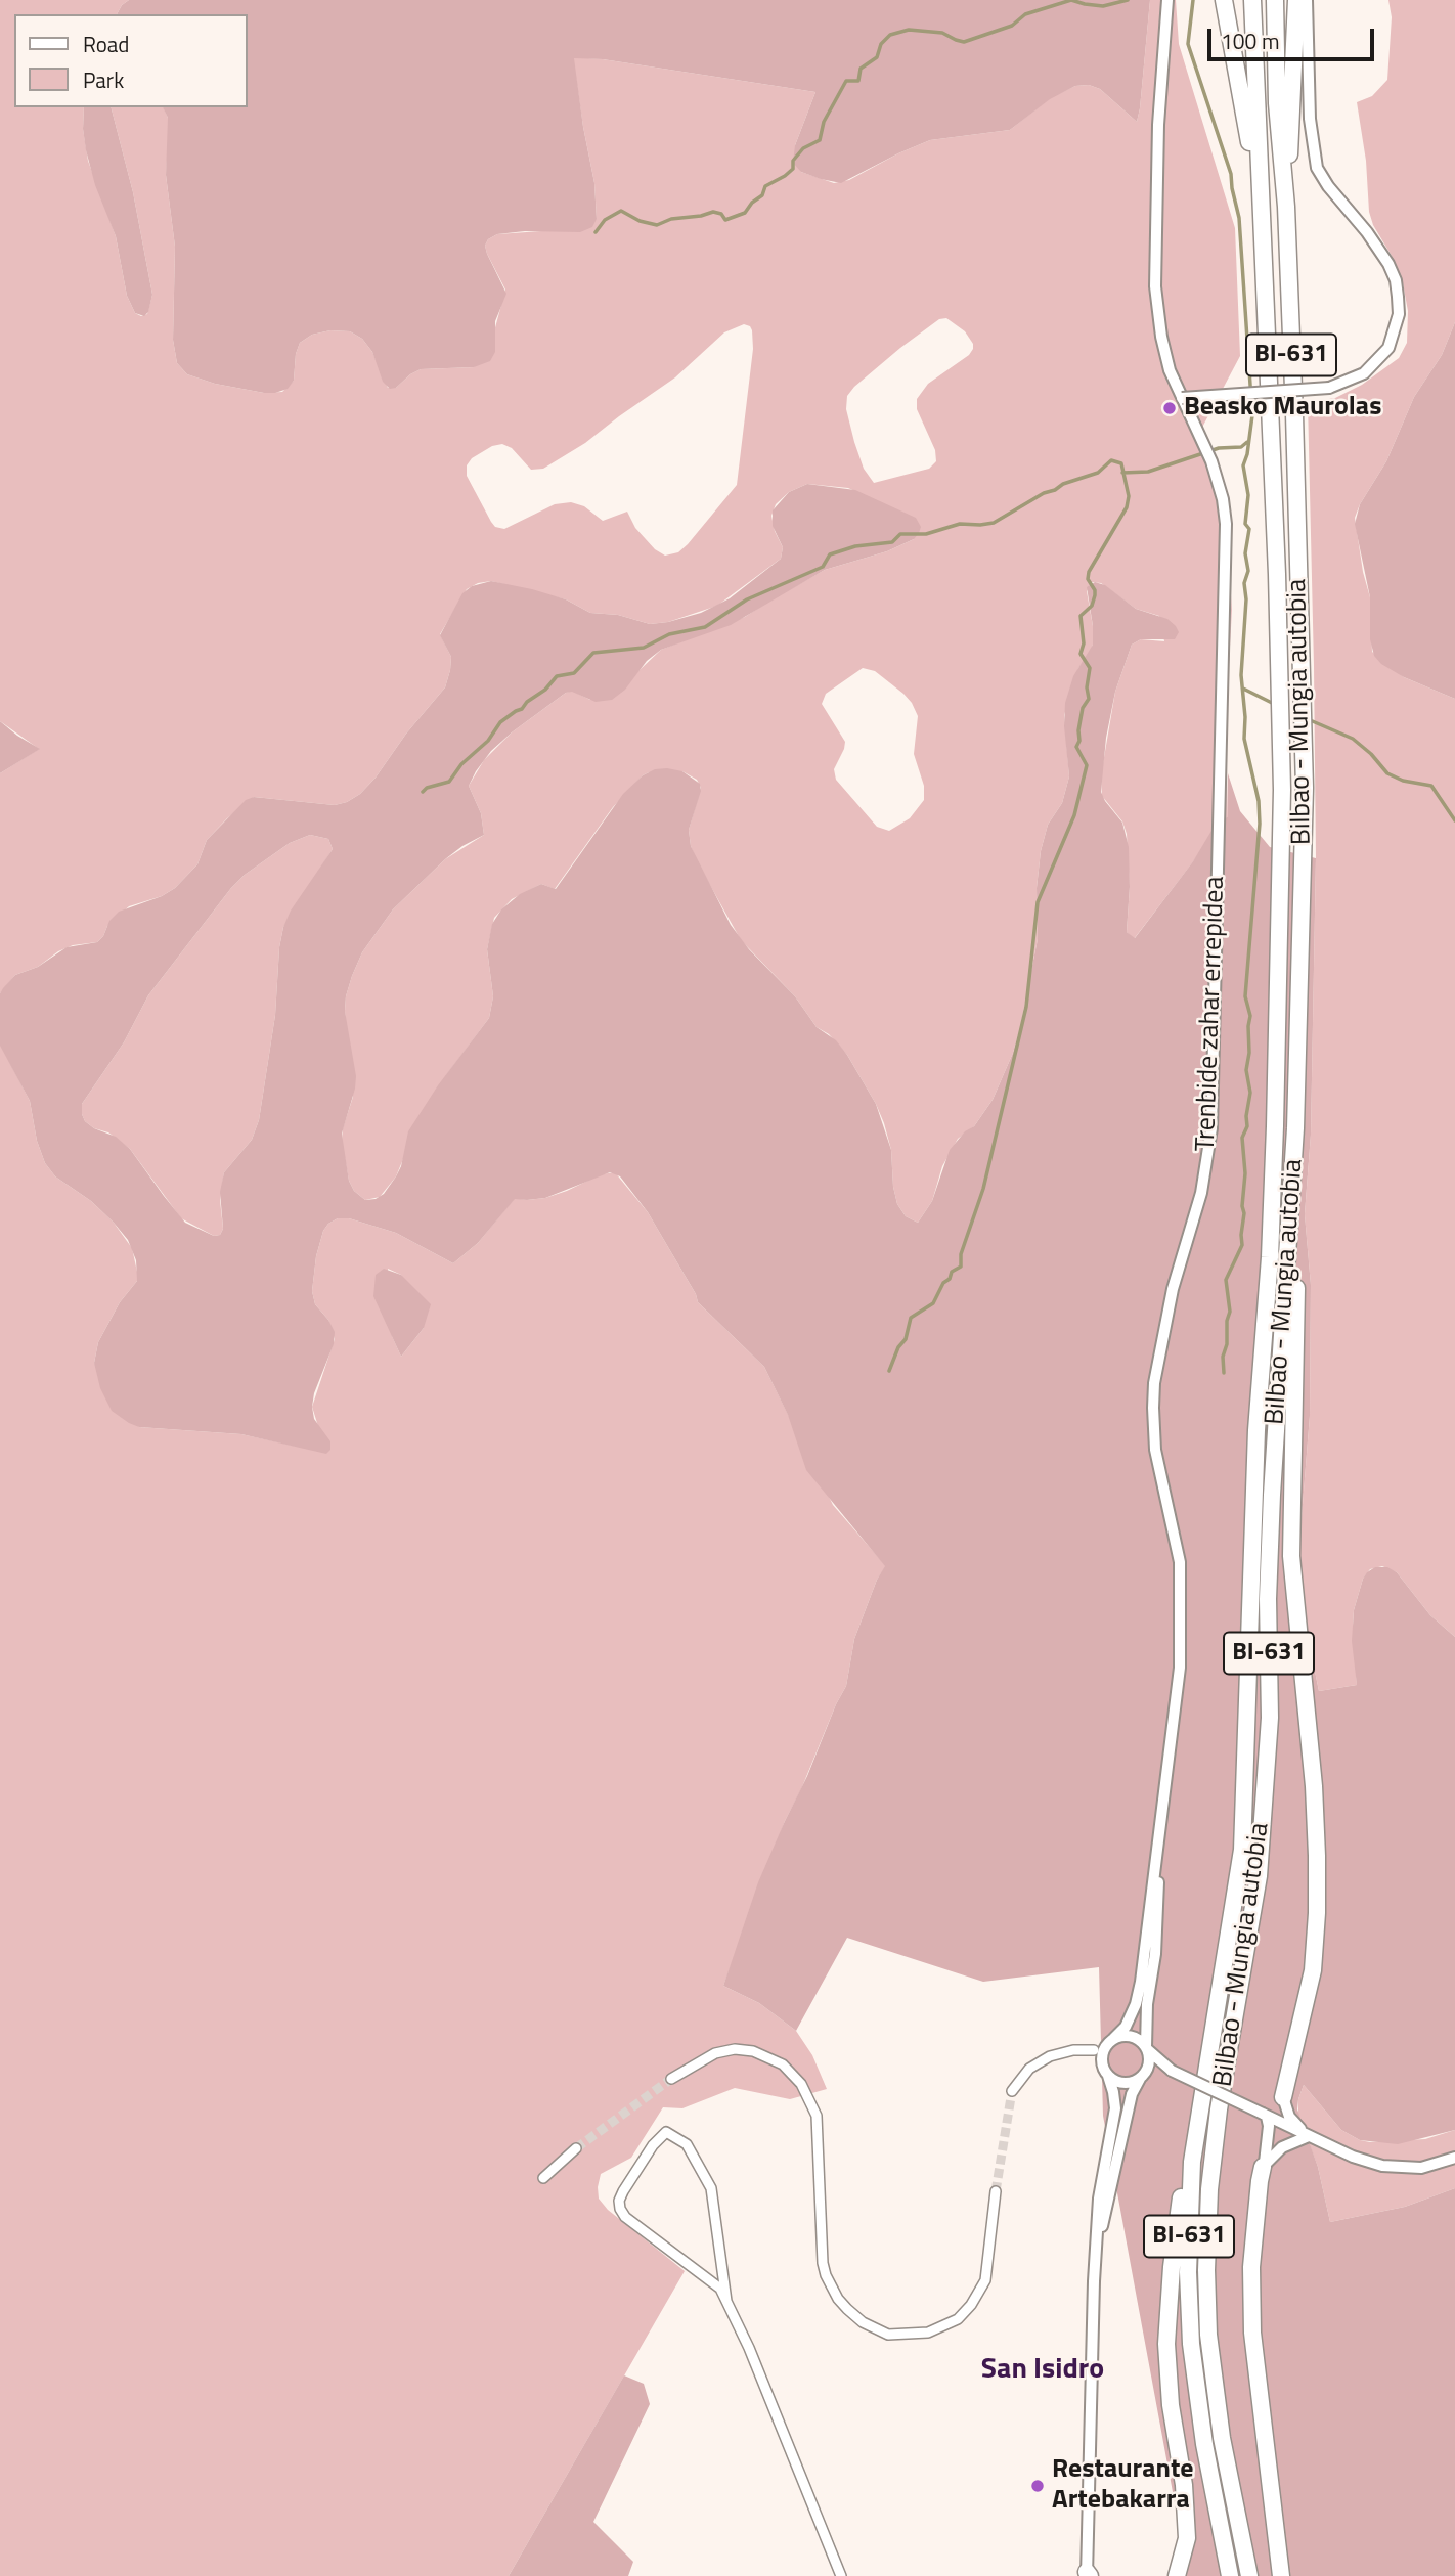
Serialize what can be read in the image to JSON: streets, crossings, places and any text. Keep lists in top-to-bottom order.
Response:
{
  "streets": {
    "highway": ["BI-631", "Bilbao - Mungia autobia"],
    "street": ["Trenbide zahar errepidea"]
  },
  "districts": ["San Isidro"],
  "places": ["Beasko Maurolas", "Restaurante Artebakarra"],
  "legend": ["Road", "Park"],
  "scale_bar": "100 m"
}
